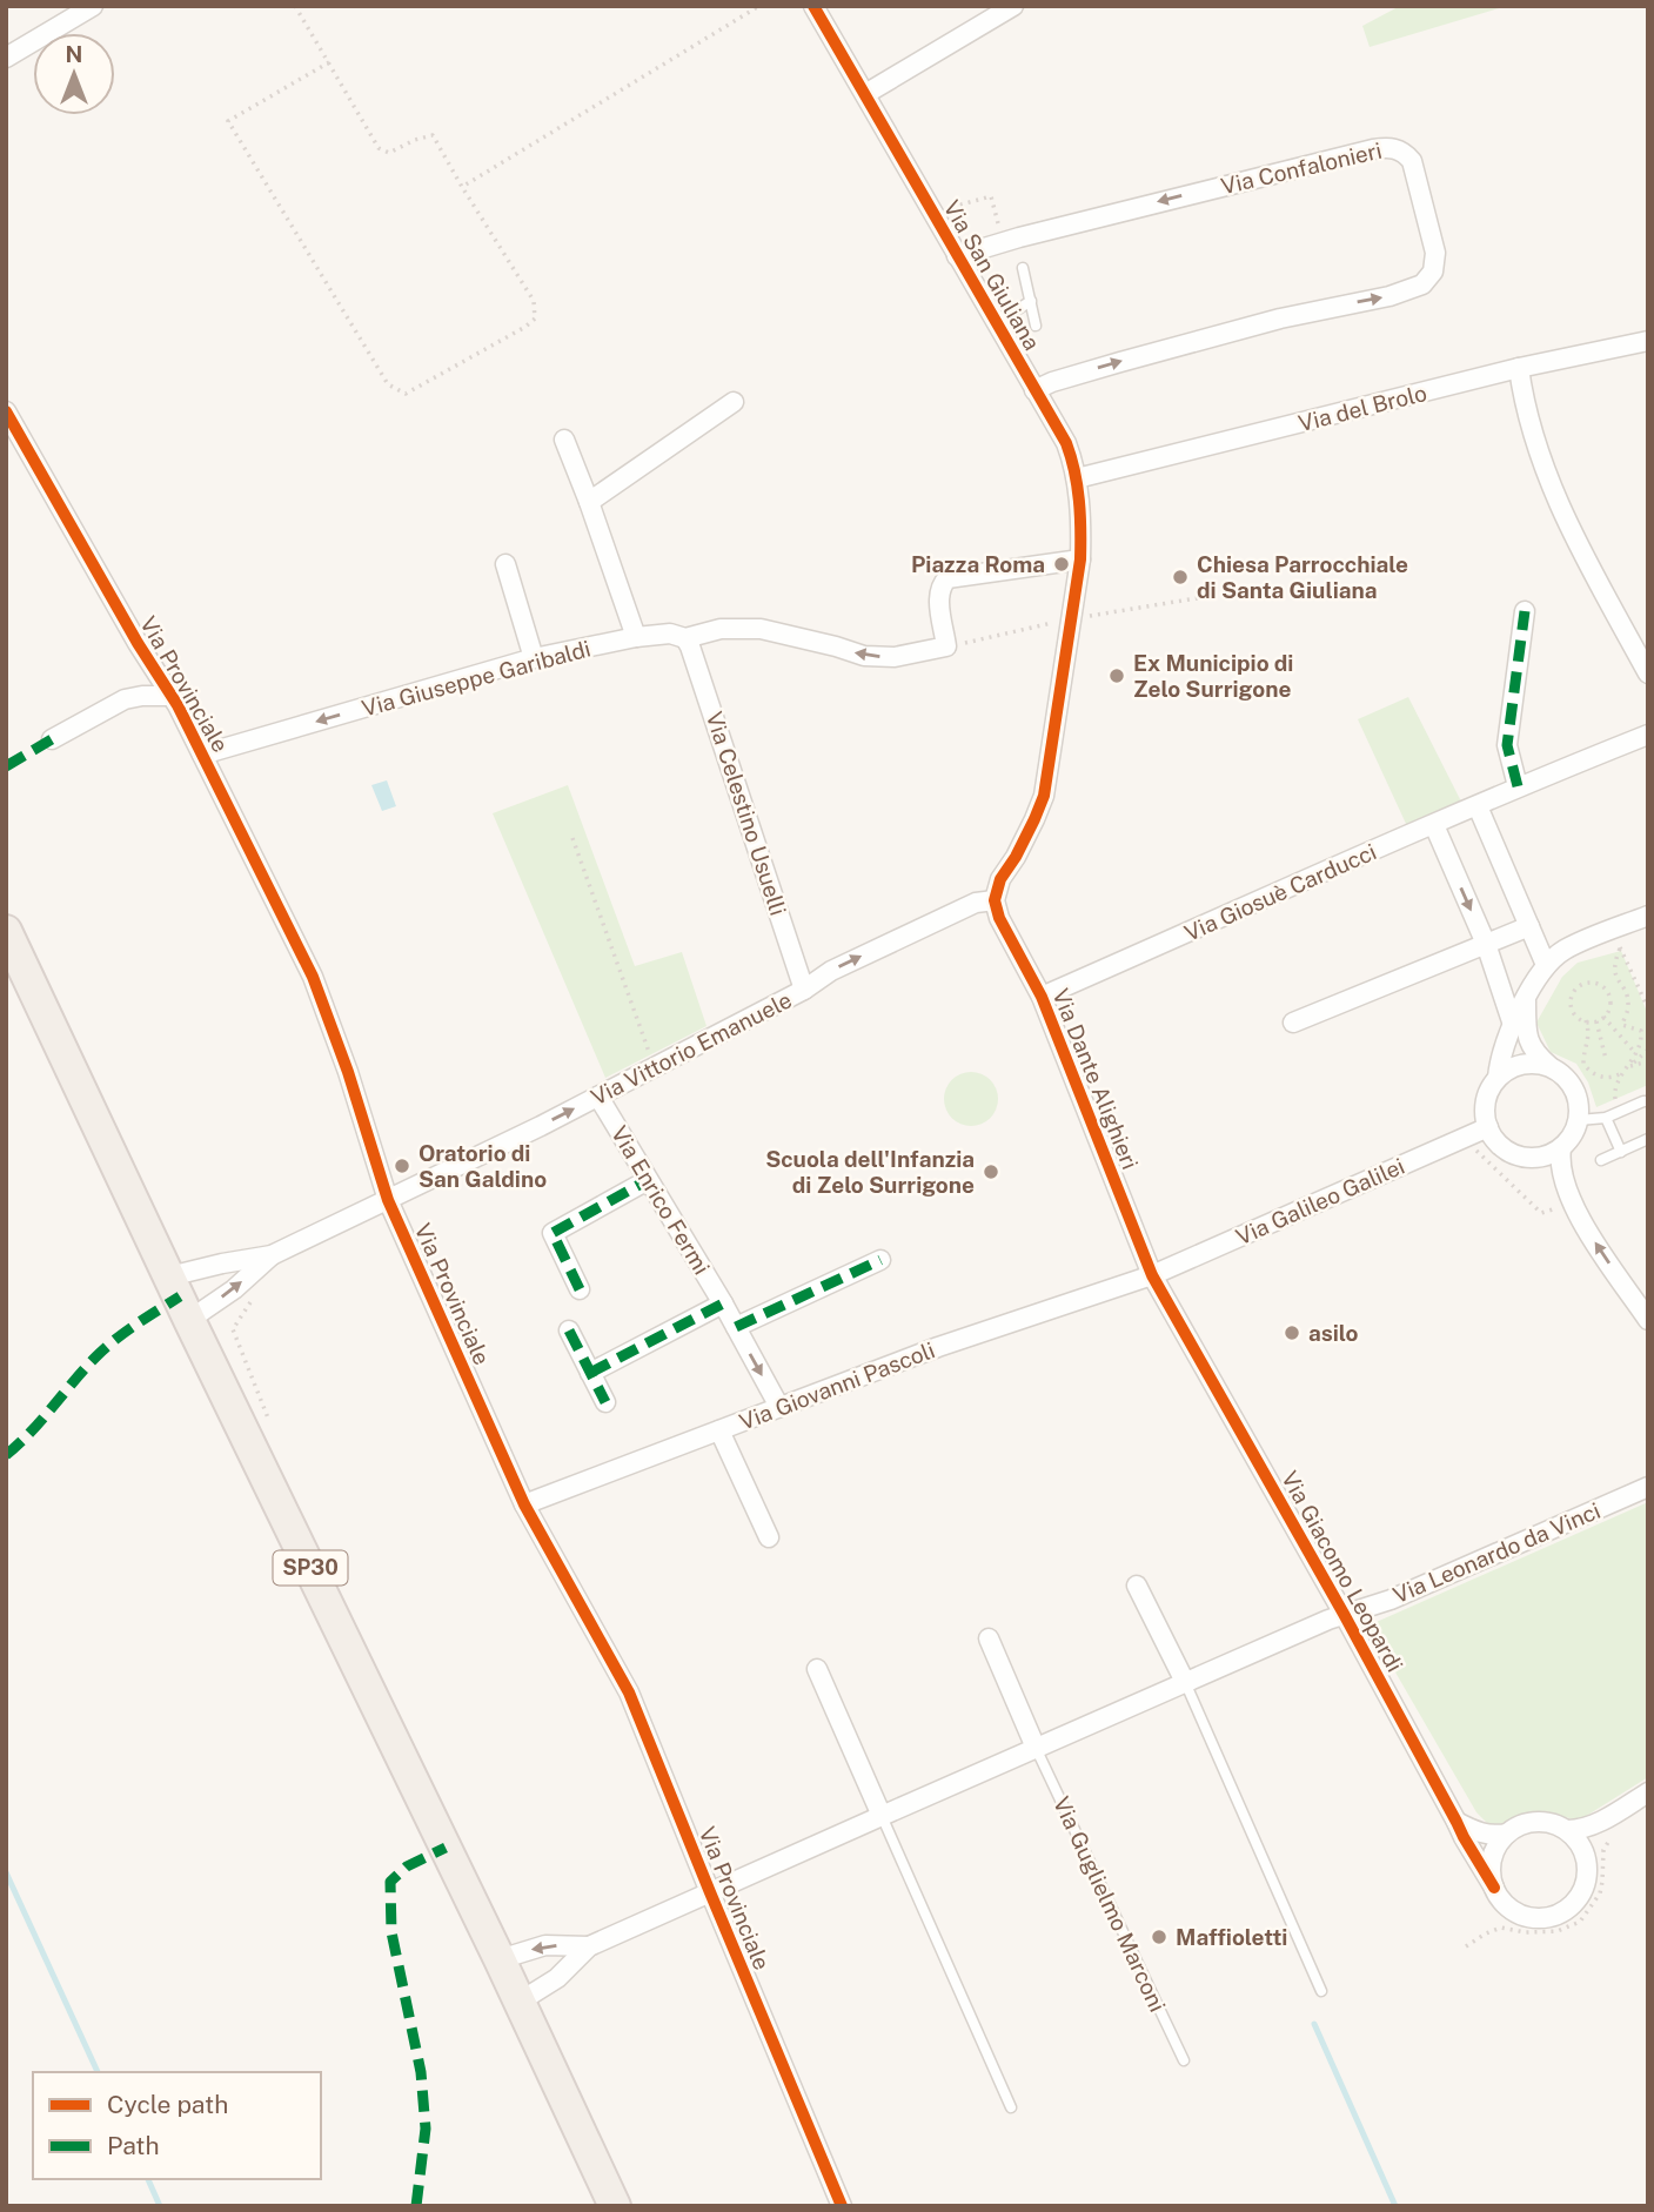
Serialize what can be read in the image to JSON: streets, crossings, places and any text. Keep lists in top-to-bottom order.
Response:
{
  "streets": {
    "main road": ["SP30"],
    "street": [
      "Via Confalonieri",
      "Via San Giuliana",
      "Via del Brolo",
      "Via Giuseppe Garibaldi",
      "Via Provinciale",
      "Via Celestino Usuelli",
      "Via Giosuè Carducci",
      "Via Vittorio Emanuele",
      "Via Dante Alighieri",
      "Via Enrico Fermi",
      "Via Galileo Galilei",
      "Via Giovanni Pascoli",
      "Via Leonardo da Vinci",
      "Via Giacomo Leopardi"
    ],
    "lane": ["Via Guglielmo Marconi"]
  },
  "crossings": [
    ["Via Confalonieri", "Via San Giuliana"],
    ["Via San Giuliana", "Via del Brolo"],
    ["Via Giuseppe Garibaldi", "Via Provinciale"],
    ["Via Giuseppe Garibaldi", "Via Celestino Usuelli"],
    ["Via Provinciale", "Via Vittorio Emanuele"],
    ["Via Provinciale", "Via Giovanni Pascoli"],
    ["Via Celestino Usuelli", "Via Vittorio Emanuele"],
    ["Via Giosuè Carducci", "Via Dante Alighieri"],
    ["Via Vittorio Emanuele", "Via Dante Alighieri"],
    ["Via Vittorio Emanuele", "Via Enrico Fermi"],
    ["Via Dante Alighieri", "Via Galileo Galilei"],
    ["Via Dante Alighieri", "Via Giovanni Pascoli"],
    ["Via Dante Alighieri", "Via Giacomo Leopardi"],
    ["Via Enrico Fermi", "Via Giovanni Pascoli"],
    ["Via Galileo Galilei", "Via Giovanni Pascoli"],
    ["Via Galileo Galilei", "Via Giacomo Leopardi"],
    ["Via Giovanni Pascoli", "Via Giacomo Leopardi"],
    ["Via Leonardo da Vinci", "Via Giacomo Leopardi"]
  ],
  "one_way": ["Via Giuseppe Garibaldi", "Via Vittorio Emanuele"],
  "places": [
    "Piazza Roma",
    "Chiesa Parrocchiale di Santa Giuliana",
    "Ex Municipio di Zelo Surrigone",
    "Oratorio di San Galdino",
    "Scuola dell'Infanzia di Zelo Surrigone",
    "asilo",
    "Maffioletti"
  ],
  "legend": ["Cycle path", "Path"],
  "north": "top"
}
